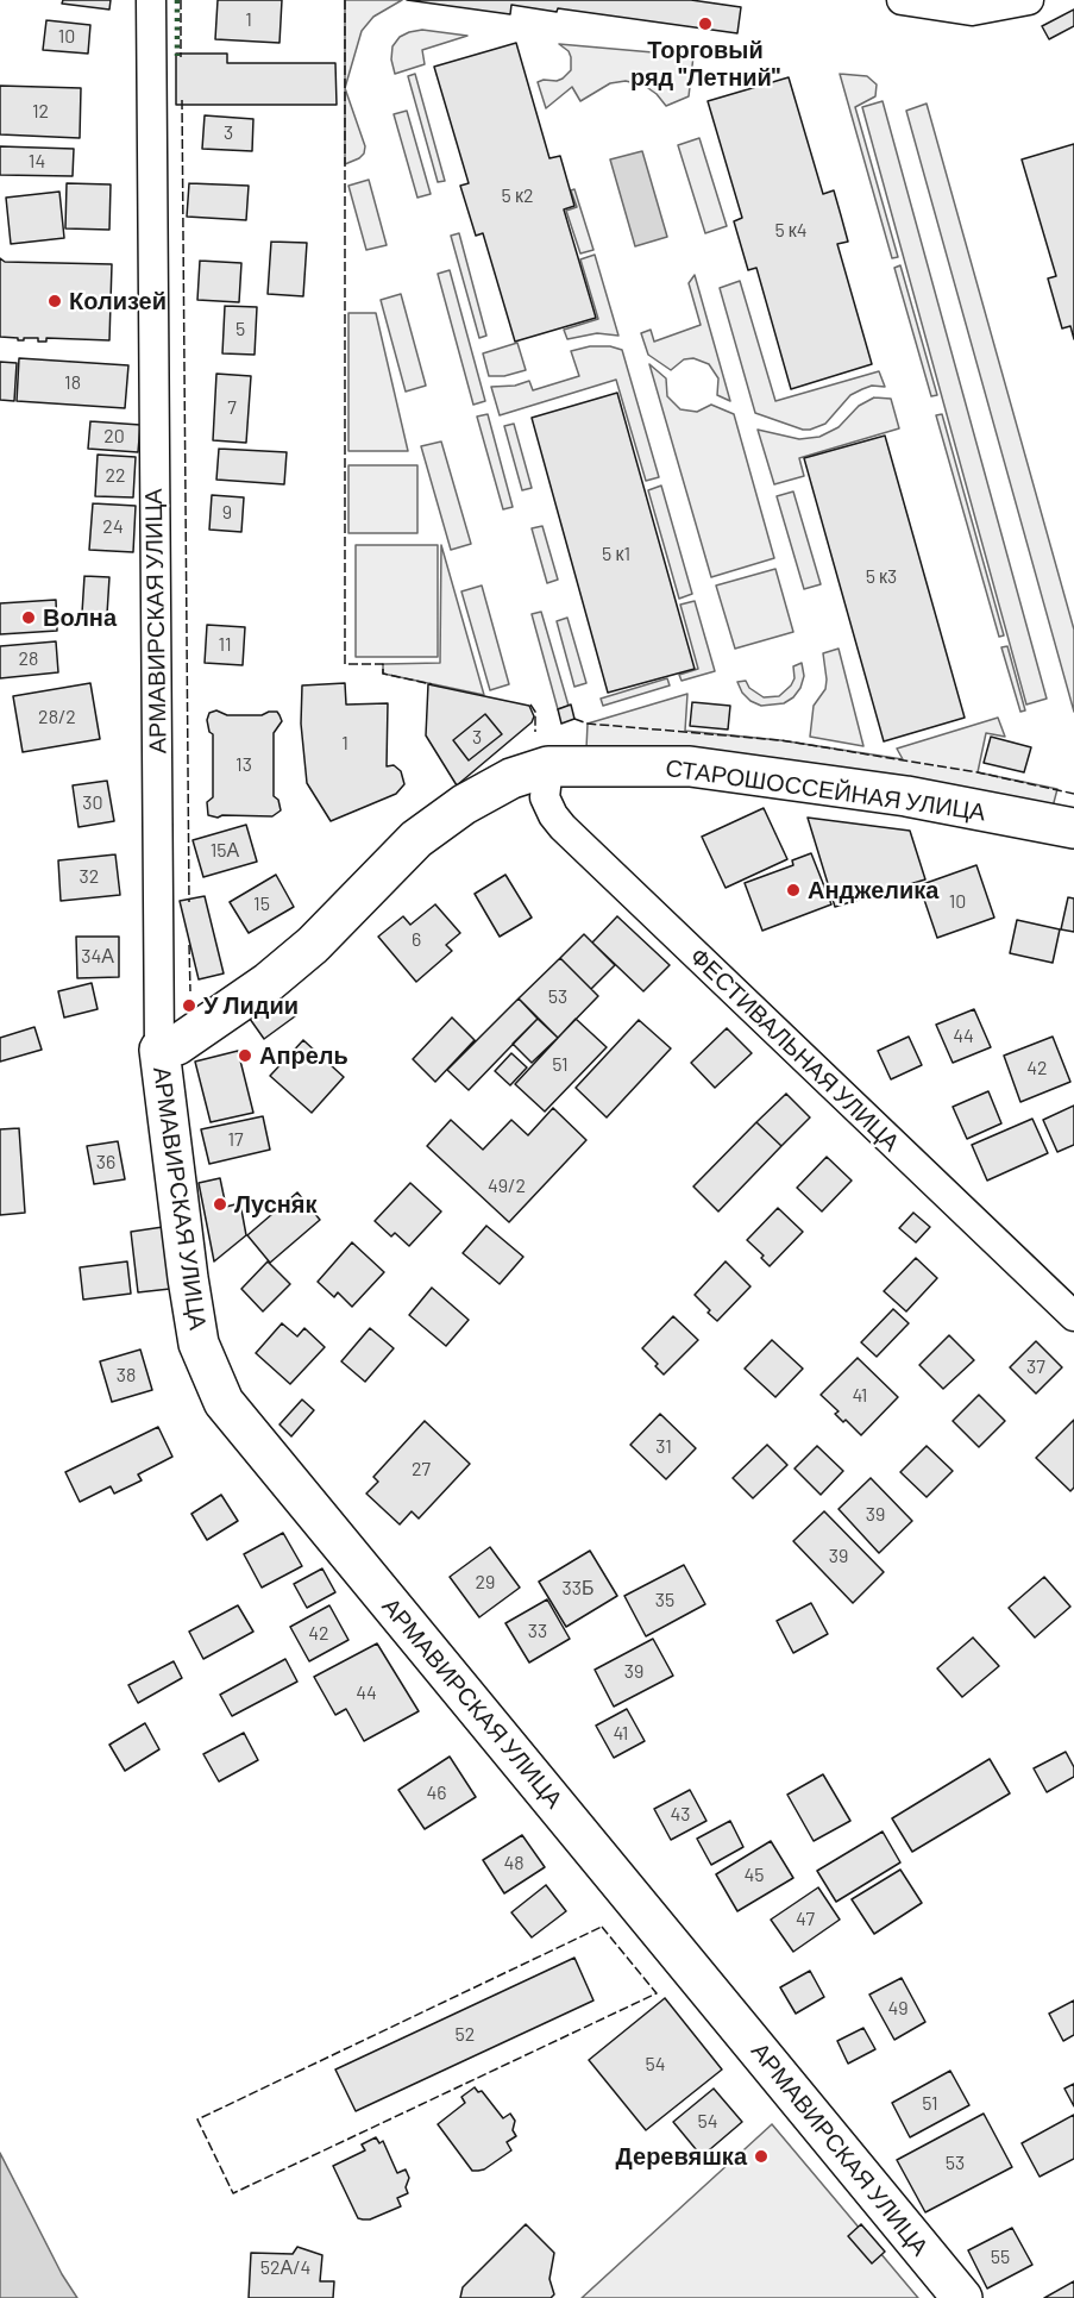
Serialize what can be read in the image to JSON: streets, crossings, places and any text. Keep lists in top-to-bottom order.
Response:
{
  "streets": {
    "street": ["АРМАВИРСКАЯ УЛИЦА", "СТАРОШОССЕЙНАЯ УЛИЦА", "ФЕСТИВАЛЬНАЯ УЛИЦА"]
  },
  "crossings": [
    ["АРМАВИРСКАЯ УЛИЦА", "СТАРОШОССЕЙНАЯ УЛИЦА"],
    ["СТАРОШОССЕЙНАЯ УЛИЦА", "ФЕСТИВАЛЬНАЯ УЛИЦА"]
  ],
  "places": [
    "Торговый ряд \"Летний\"",
    "Колизей",
    "Волна",
    "Анджелика",
    "У Лидии",
    "Апрель",
    "Лусняк",
    "Деревяшка"
  ],
  "house_numbers": [
    "1",
    "10",
    "12",
    "3",
    "14",
    "5 к2",
    "5 к4",
    "5",
    "18",
    "7",
    "20",
    "22",
    "9",
    "24",
    "5 к1",
    "5 к3",
    "11",
    "28",
    "28/2",
    "3",
    "1",
    "13",
    "30",
    "15А",
    "32",
    "10",
    "15",
    "6",
    "34А",
    "53",
    "44",
    "51",
    "42",
    "17",
    "36",
    "49/2",
    "37",
    "38",
    "41",
    "31",
    "27",
    "39",
    "39",
    "29",
    "33Б",
    "35",
    "33",
    "42",
    "39",
    "44",
    "41",
    "46",
    "43",
    "48",
    "45",
    "47",
    "49",
    "52",
    "54",
    "51",
    "54",
    "53",
    "55",
    "52А/4"
  ]
}
